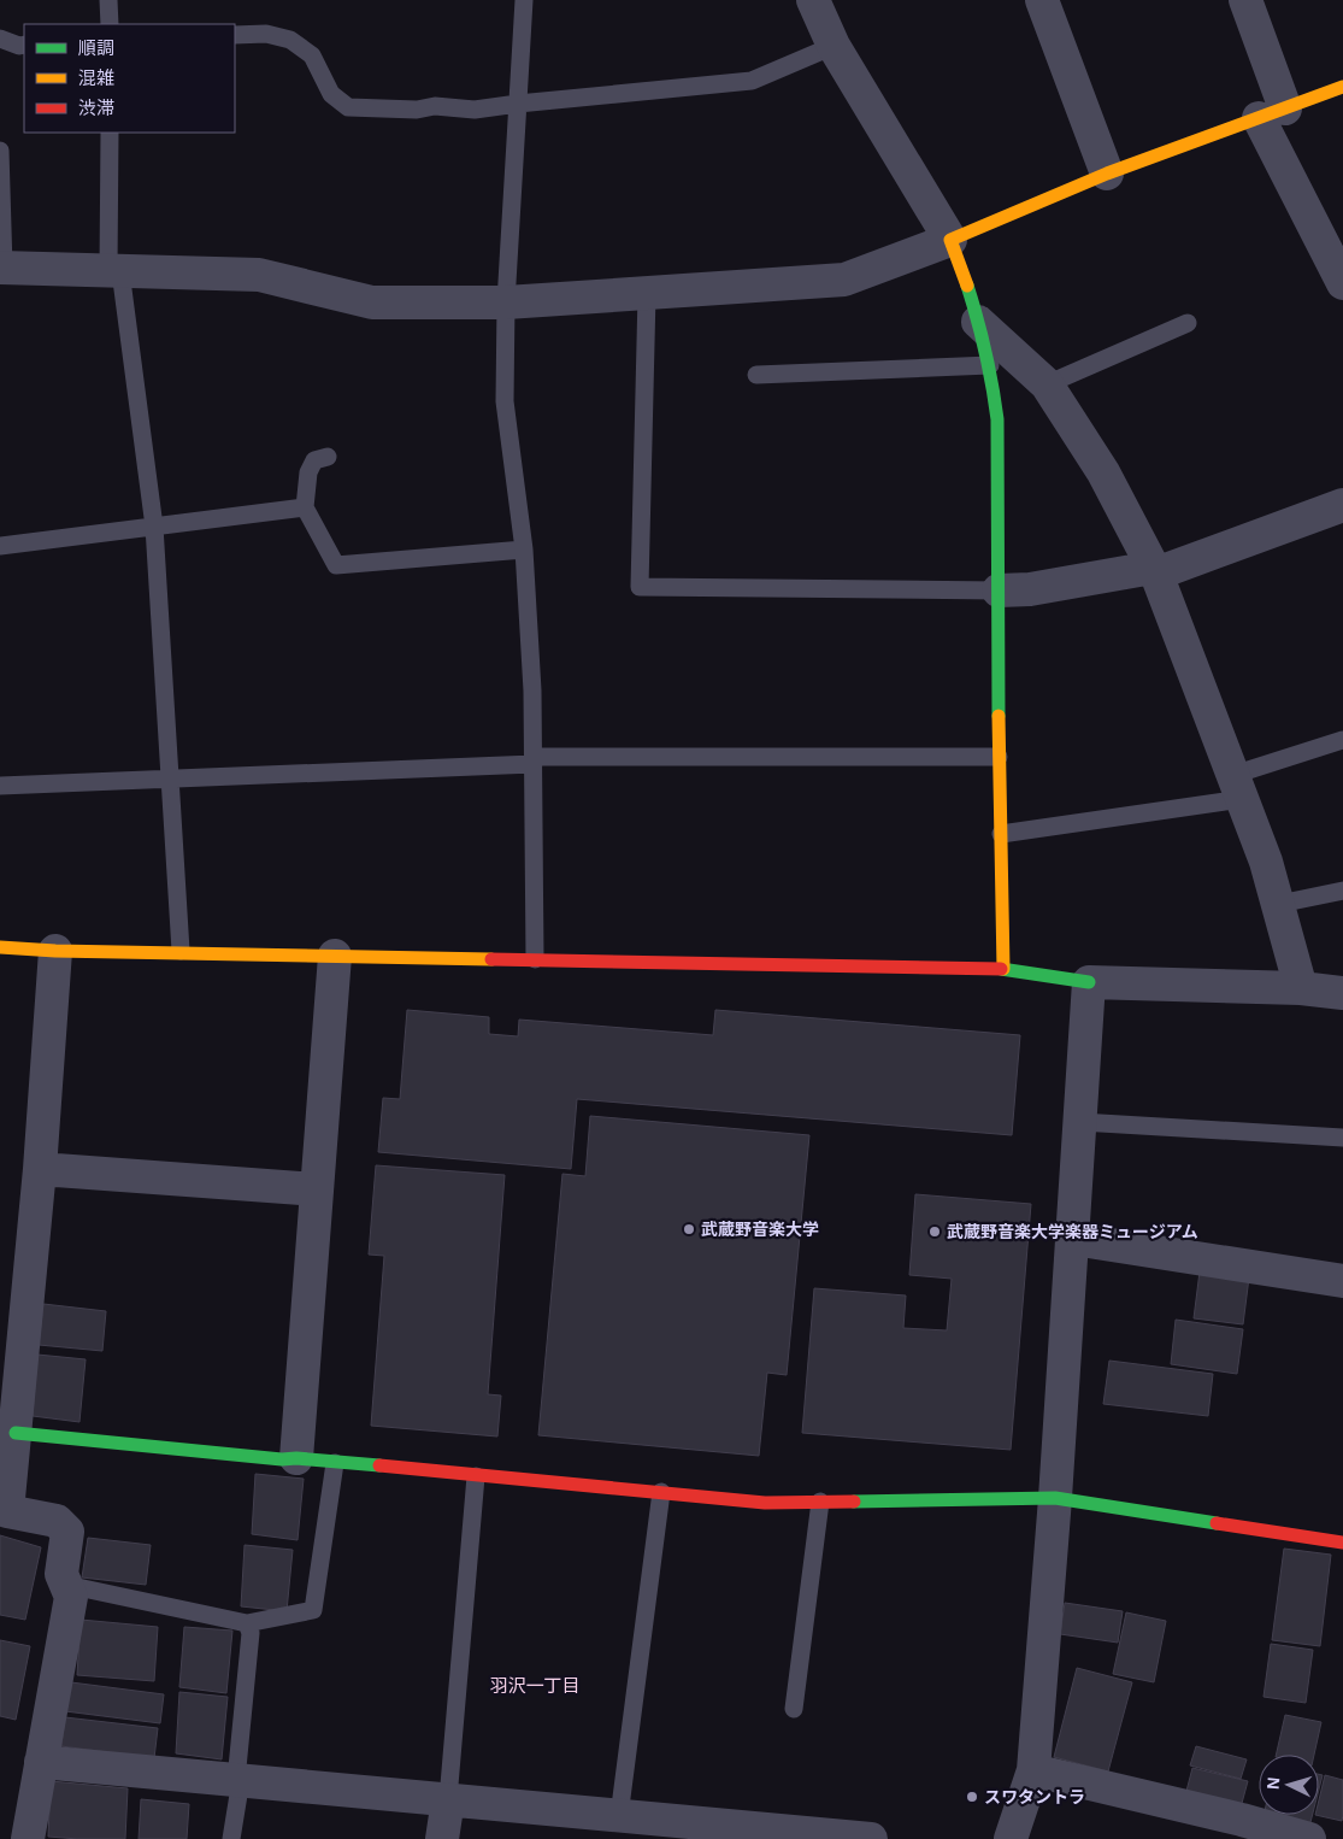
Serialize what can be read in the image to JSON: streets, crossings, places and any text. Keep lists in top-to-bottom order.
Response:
{
  "districts": ["羽沢一丁目"],
  "places": ["武蔵野音楽大学", "武蔵野音楽大学楽器ミュージアム", "スワタントラ"],
  "legend": ["順調", "混雑", "渋滞"],
  "north": "left"
}
